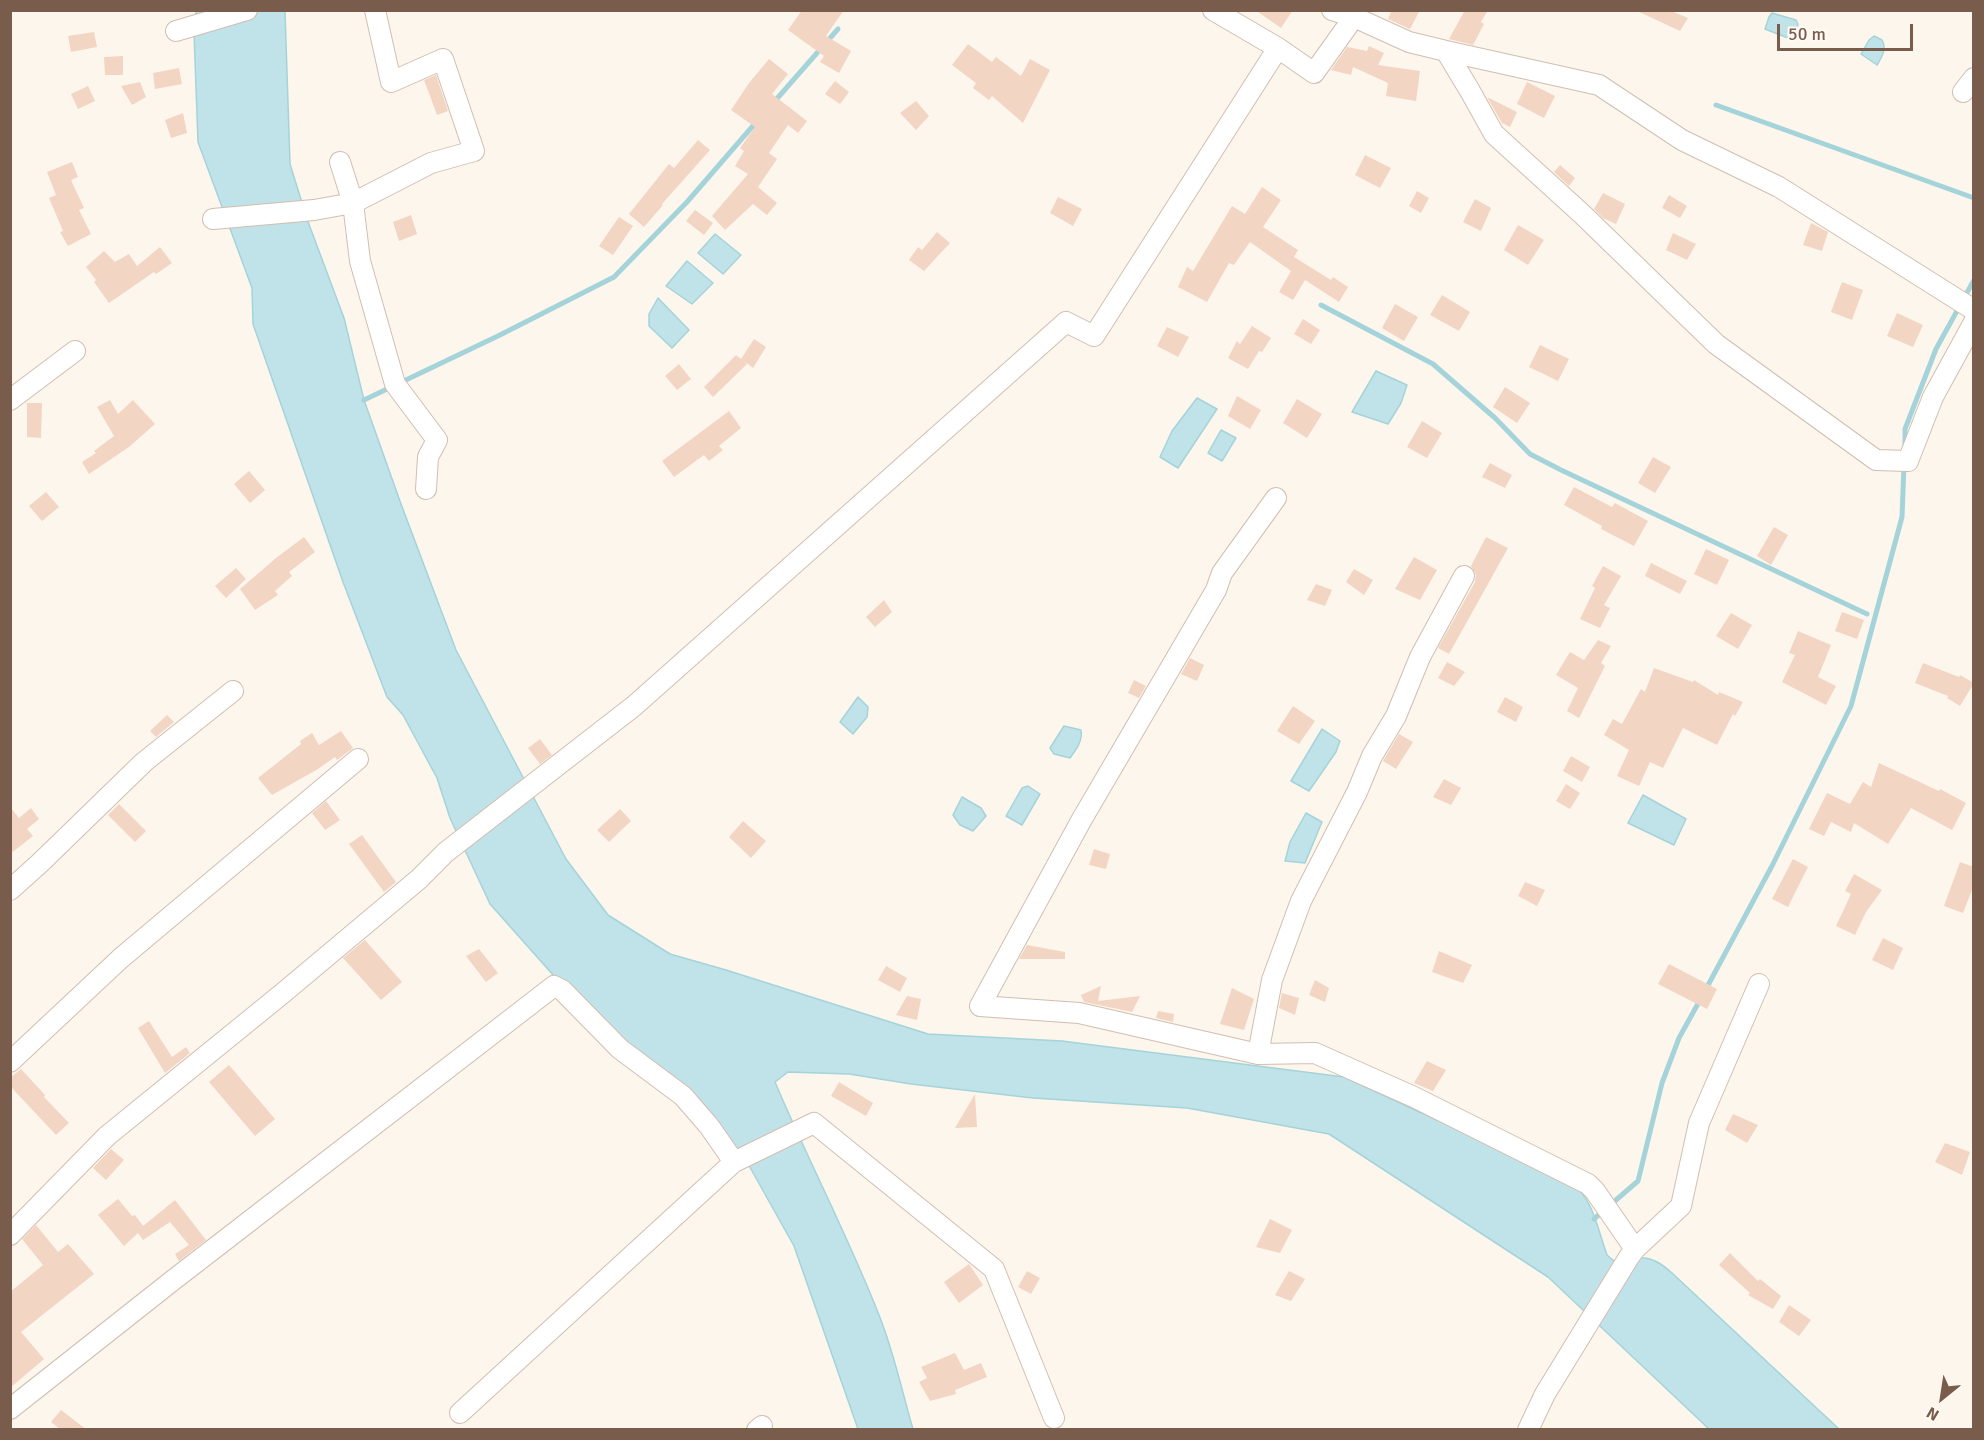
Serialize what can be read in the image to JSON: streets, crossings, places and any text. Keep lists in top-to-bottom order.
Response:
{
  "scale_bar": "50 m",
  "north": "bottom left"
}
